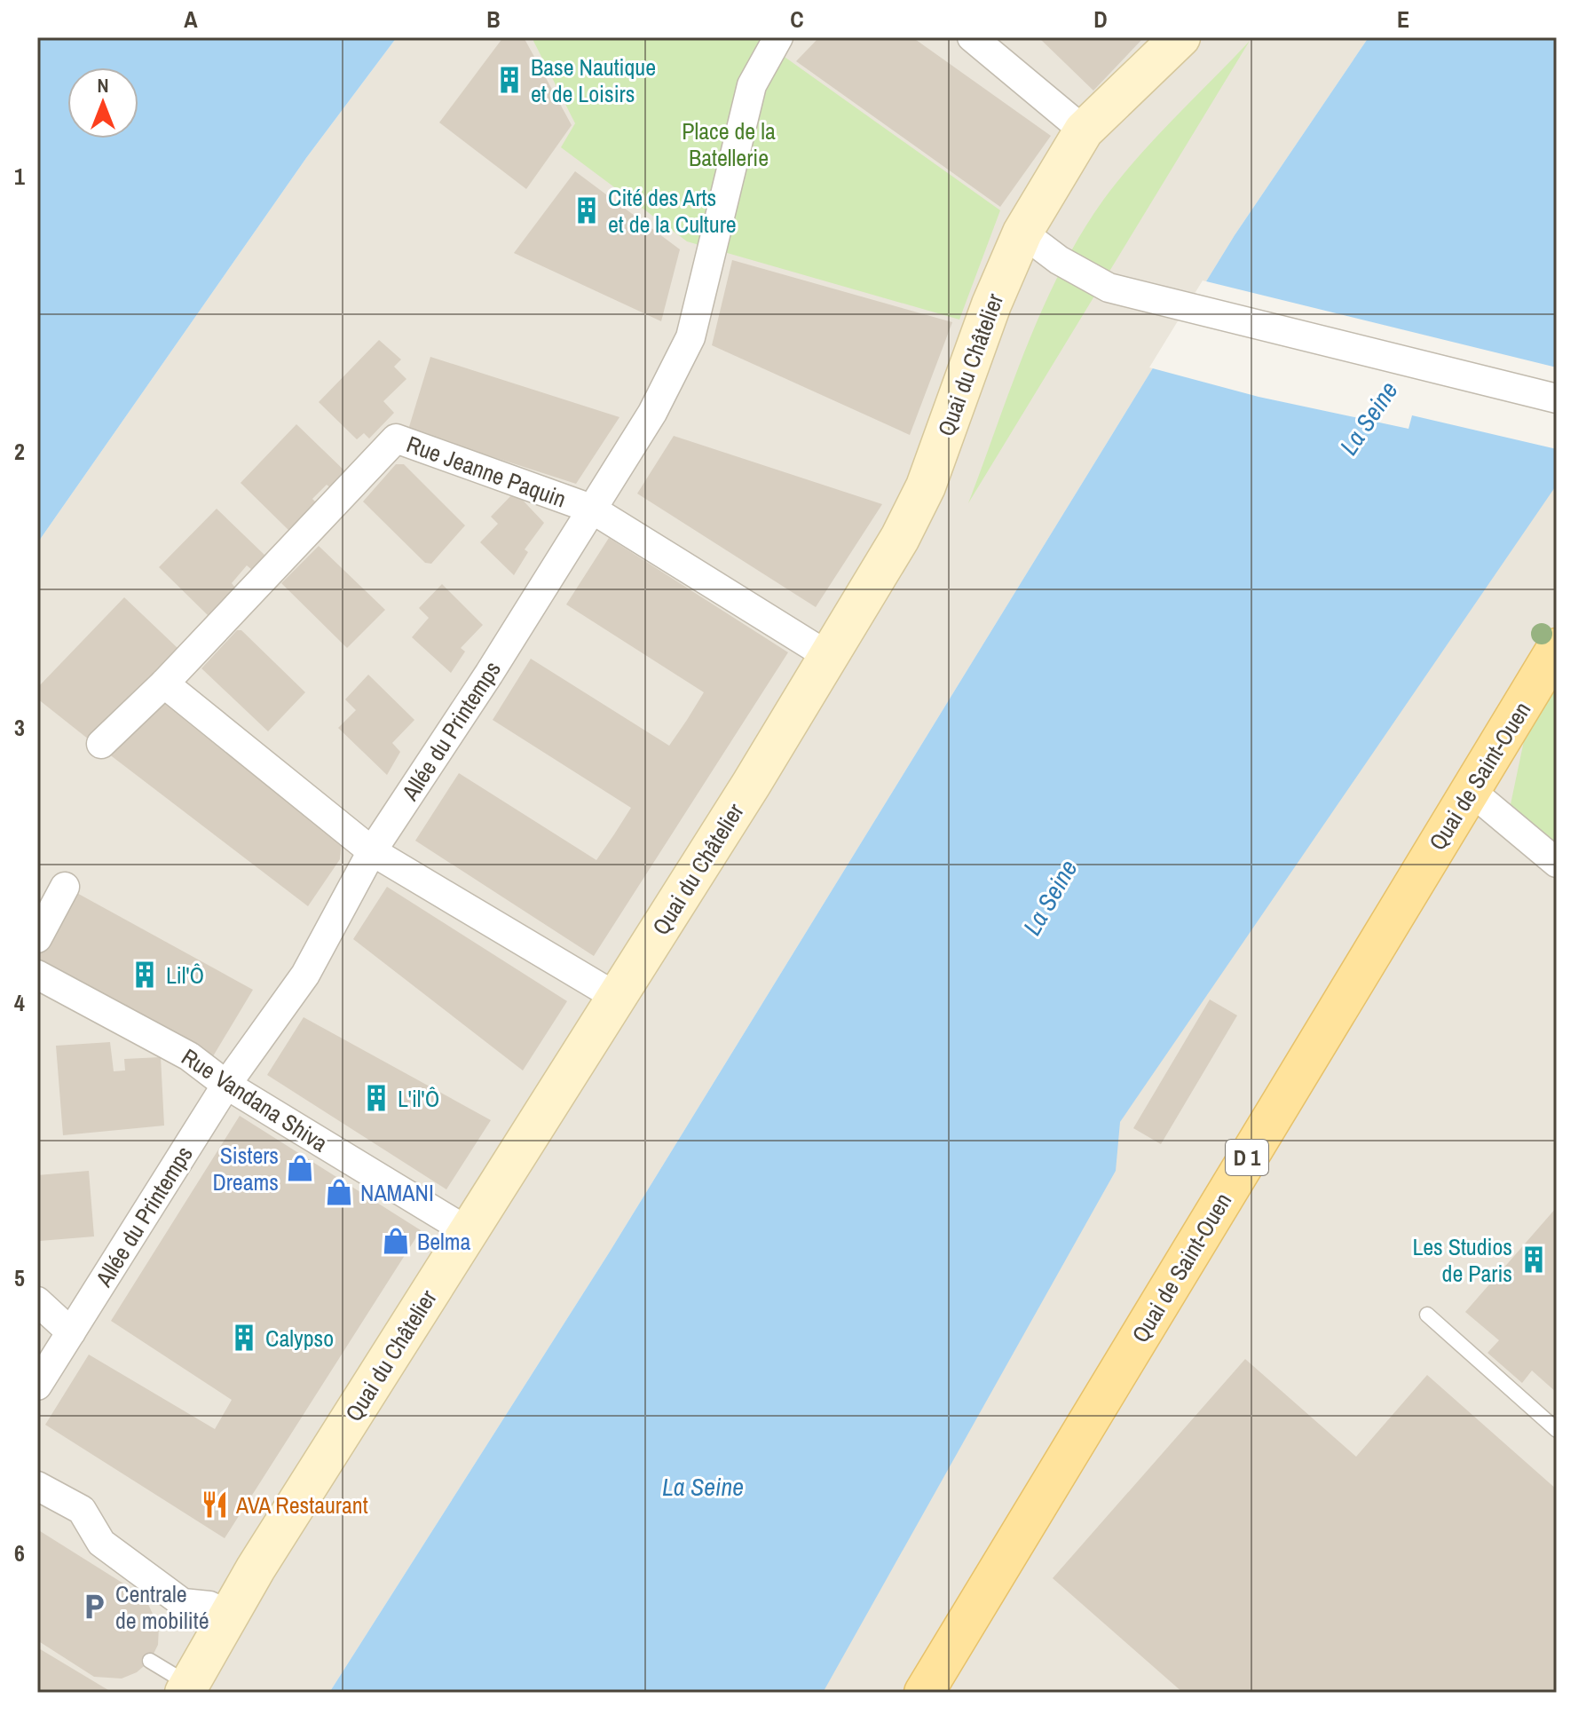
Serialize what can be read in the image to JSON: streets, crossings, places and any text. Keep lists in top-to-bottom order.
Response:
{
  "streets": {
    "main road": ["Quai de Saint-Ouen", "D 1"],
    "street": [
      "Quai du Châtelier",
      "Rue Jeanne Paquin",
      "Allée du Printemps",
      "Rue Vandana Shiva"
    ]
  },
  "crossings": [
    ["Quai du Châtelier", "Rue Jeanne Paquin"],
    ["Quai du Châtelier", "Rue Vandana Shiva"],
    ["Rue Jeanne Paquin", "Allée du Printemps"],
    ["Allée du Printemps", "Rue Vandana Shiva"]
  ],
  "water": ["La Seine"],
  "parks": ["Place de la Batellerie"],
  "places": {
    "building": [
      "Base Nautique et de Loisirs",
      "Cité des Arts et de la Culture",
      "Lil'Ô",
      "L'il'Ô",
      "Les Studios de Paris",
      "Calypso"
    ],
    "shop": ["Sisters Dreams", "NAMANI", "Belma"],
    "restaurant": ["AVA Restaurant"],
    "parking": ["Centrale de mobilité"]
  },
  "north": "top",
  "grid": {
    "columns": [
      "A",
      "B",
      "C",
      "D",
      "E"
    ],
    "rows": [
      "1",
      "2",
      "3",
      "4",
      "5",
      "6"
    ]
  }
}
